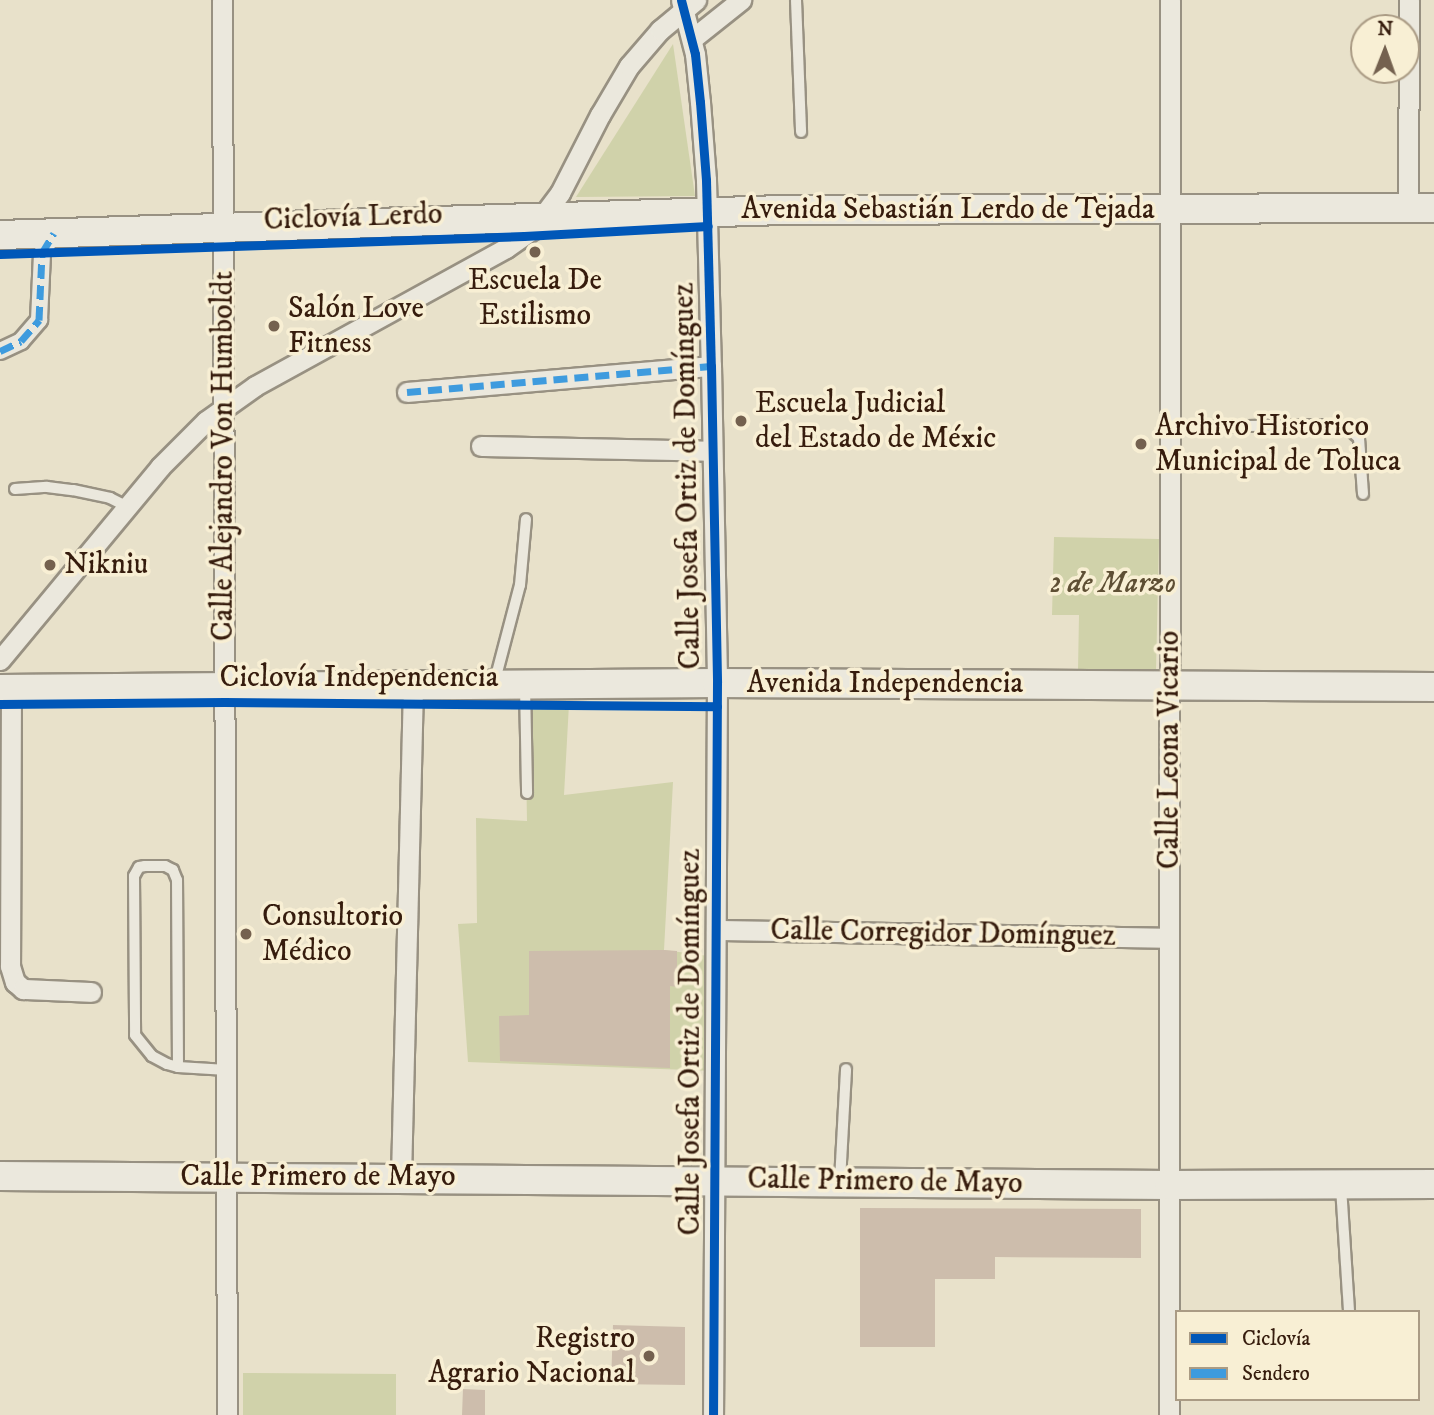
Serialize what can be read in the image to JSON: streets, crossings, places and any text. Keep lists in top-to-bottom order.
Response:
{
  "streets": {
    "main road": ["Avenida Sebastián Lerdo de Tejada", "Avenida Independencia", "Calle Primero de Mayo"],
    "street": [
      "Calle Alejandro Von Humboldt",
      "Calle Josefa Ortiz de Domínguez",
      "Calle Leona Vicario",
      "Calle Corregidor Domínguez"
    ],
    "cycle path": ["Ciclovía Lerdo", "Ciclovía Independencia"]
  },
  "crossings": [
    ["Avenida Sebastián Lerdo de Tejada", "Calle Alejandro Von Humboldt"],
    ["Avenida Sebastián Lerdo de Tejada", "Calle Josefa Ortiz de Domínguez"],
    ["Avenida Sebastián Lerdo de Tejada", "Calle Leona Vicario"],
    ["Calle Alejandro Von Humboldt", "Avenida Independencia"],
    ["Calle Alejandro Von Humboldt", "Calle Primero de Mayo"],
    ["Calle Josefa Ortiz de Domínguez", "Avenida Independencia"],
    ["Calle Josefa Ortiz de Domínguez", "Calle Corregidor Domínguez"],
    ["Calle Josefa Ortiz de Domínguez", "Calle Primero de Mayo"],
    ["Avenida Independencia", "Calle Leona Vicario"],
    ["Calle Leona Vicario", "Calle Corregidor Domínguez"],
    ["Calle Leona Vicario", "Calle Primero de Mayo"]
  ],
  "parks": ["2 de Marzo"],
  "places": [
    "Escuela De Estilismo",
    "Salón Love Fitness",
    "Escuela Judicial del Estado de Méxic",
    "Archivo Historico Municipal de Toluca",
    "Nikniu",
    "Consultorio Médico",
    "Registro Agrario Nacional"
  ],
  "legend": ["Ciclovía", "Sendero"],
  "north": "top"
}
